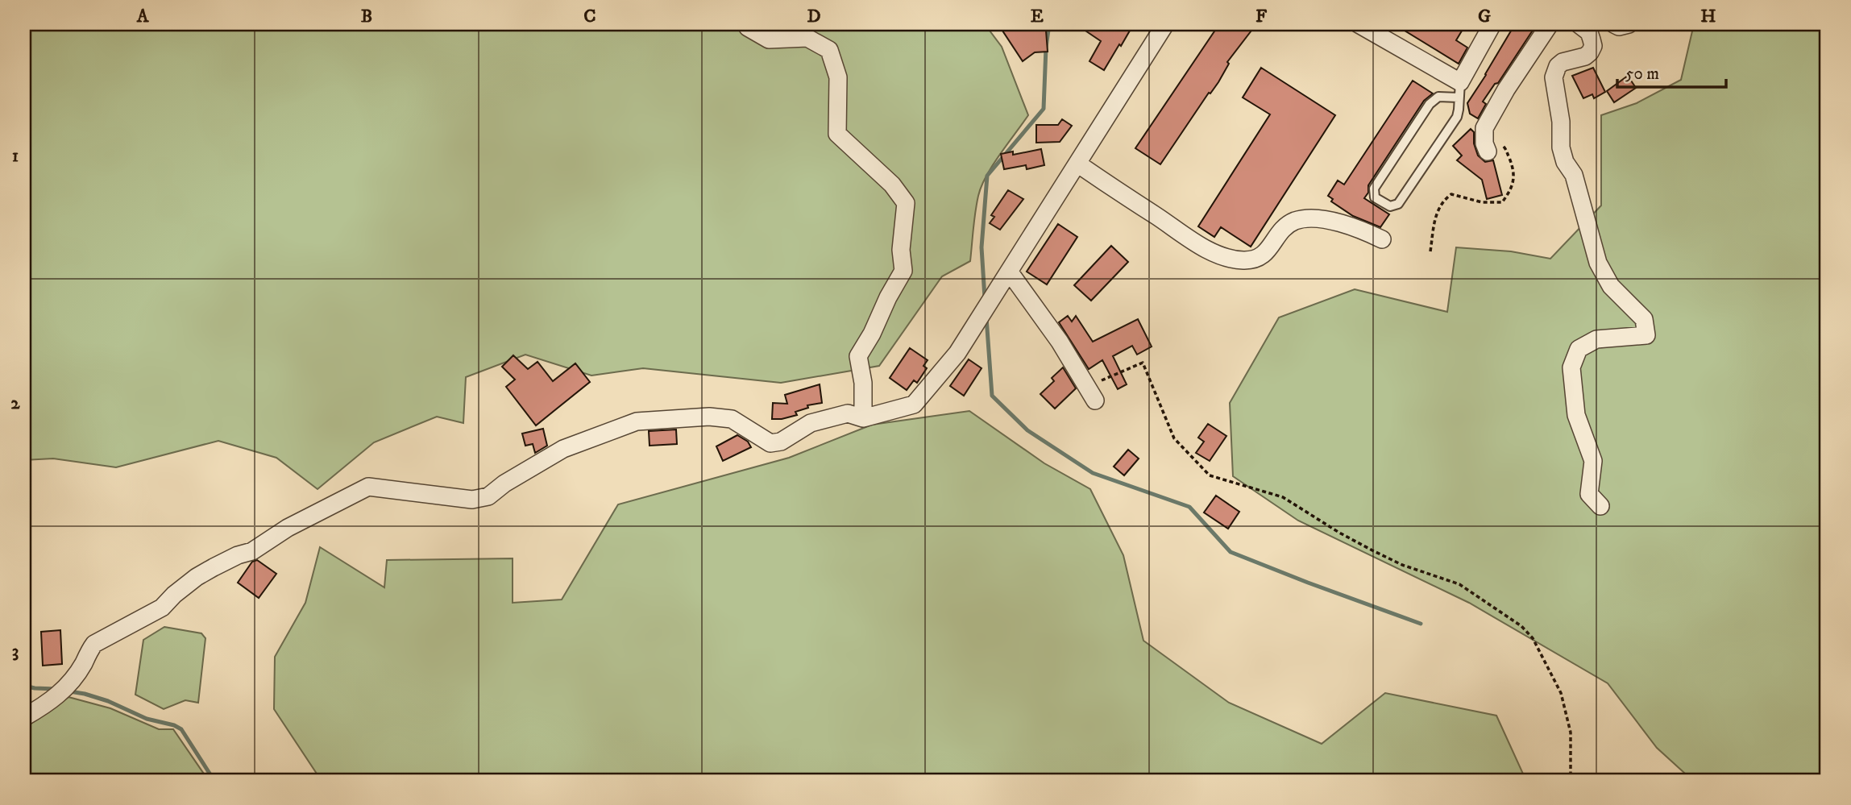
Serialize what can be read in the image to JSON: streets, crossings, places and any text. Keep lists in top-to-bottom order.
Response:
{
  "scale_bar": "50 m",
  "grid": {
    "columns": [
      "A",
      "B",
      "C",
      "D",
      "E",
      "F",
      "G",
      "H"
    ],
    "rows": ["1", "2", "3"]
  }
}
